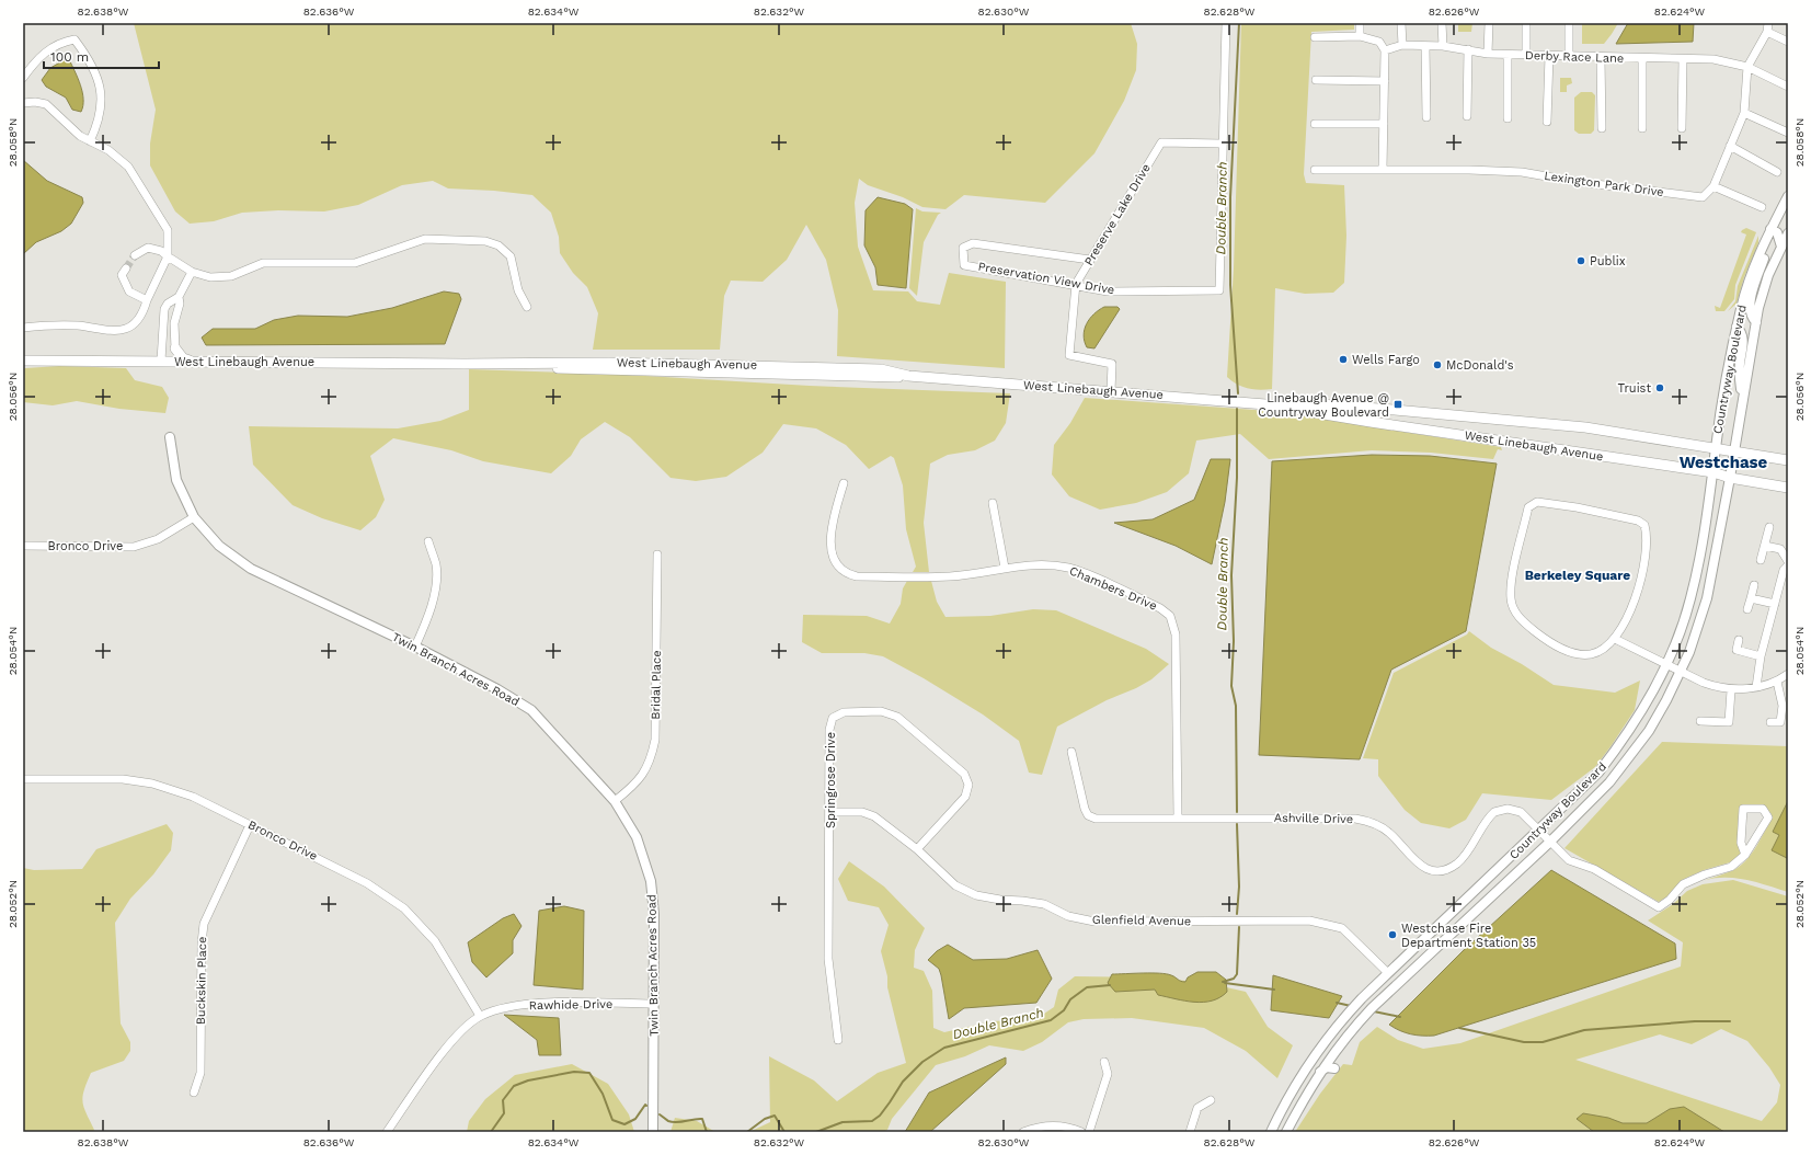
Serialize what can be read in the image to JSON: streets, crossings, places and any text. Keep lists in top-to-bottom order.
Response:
{
  "streets": {
    "main road": ["West Linebaugh Avenue"],
    "street": [
      "Derby Race Lane",
      "Lexington Park Drive",
      "Preserve Lake Drive",
      "Preservation View Drive",
      "Countryway Boulevard",
      "Bronco Drive",
      "Chambers Drive",
      "Twin Branch Acres Road",
      "Bridal Place",
      "Springrose Drive",
      "Ashville Drive",
      "Glenfield Avenue",
      "Buckskin Place",
      "Rawhide Drive"
    ]
  },
  "crossings": [
    ["Preserve Lake Drive", "Preservation View Drive"],
    ["Preserve Lake Drive", "West Linebaugh Avenue"],
    ["West Linebaugh Avenue", "Countryway Boulevard"],
    ["Countryway Boulevard", "Ashville Drive"],
    ["Countryway Boulevard", "Glenfield Avenue"],
    ["Bronco Drive", "Twin Branch Acres Road"],
    ["Bronco Drive", "Buckskin Place"],
    ["Bronco Drive", "Rawhide Drive"],
    ["Chambers Drive", "Ashville Drive"],
    ["Twin Branch Acres Road", "Bridal Place"],
    ["Twin Branch Acres Road", "Rawhide Drive"],
    ["Springrose Drive", "Glenfield Avenue"]
  ],
  "districts": ["Westchase", "Berkeley Square"],
  "water": ["Double Branch"],
  "places": {
    "other": [
      "Publix",
      "Wells Fargo",
      "McDonald's",
      "Truist",
      "Westchase Fire Department Station 35"
    ],
    "transit": ["Linebaugh Avenue @ Countryway Boulevard"]
  },
  "scale_bar": "100 m",
  "coordinates": [
    "82.638°W",
    "82.636°W",
    "82.634°W",
    "82.632°W",
    "82.630°W",
    "82.628°W",
    "82.626°W",
    "82.624°W",
    "28.058°N",
    "28.056°N",
    "28.054°N",
    "28.052°N"
  ]
}
